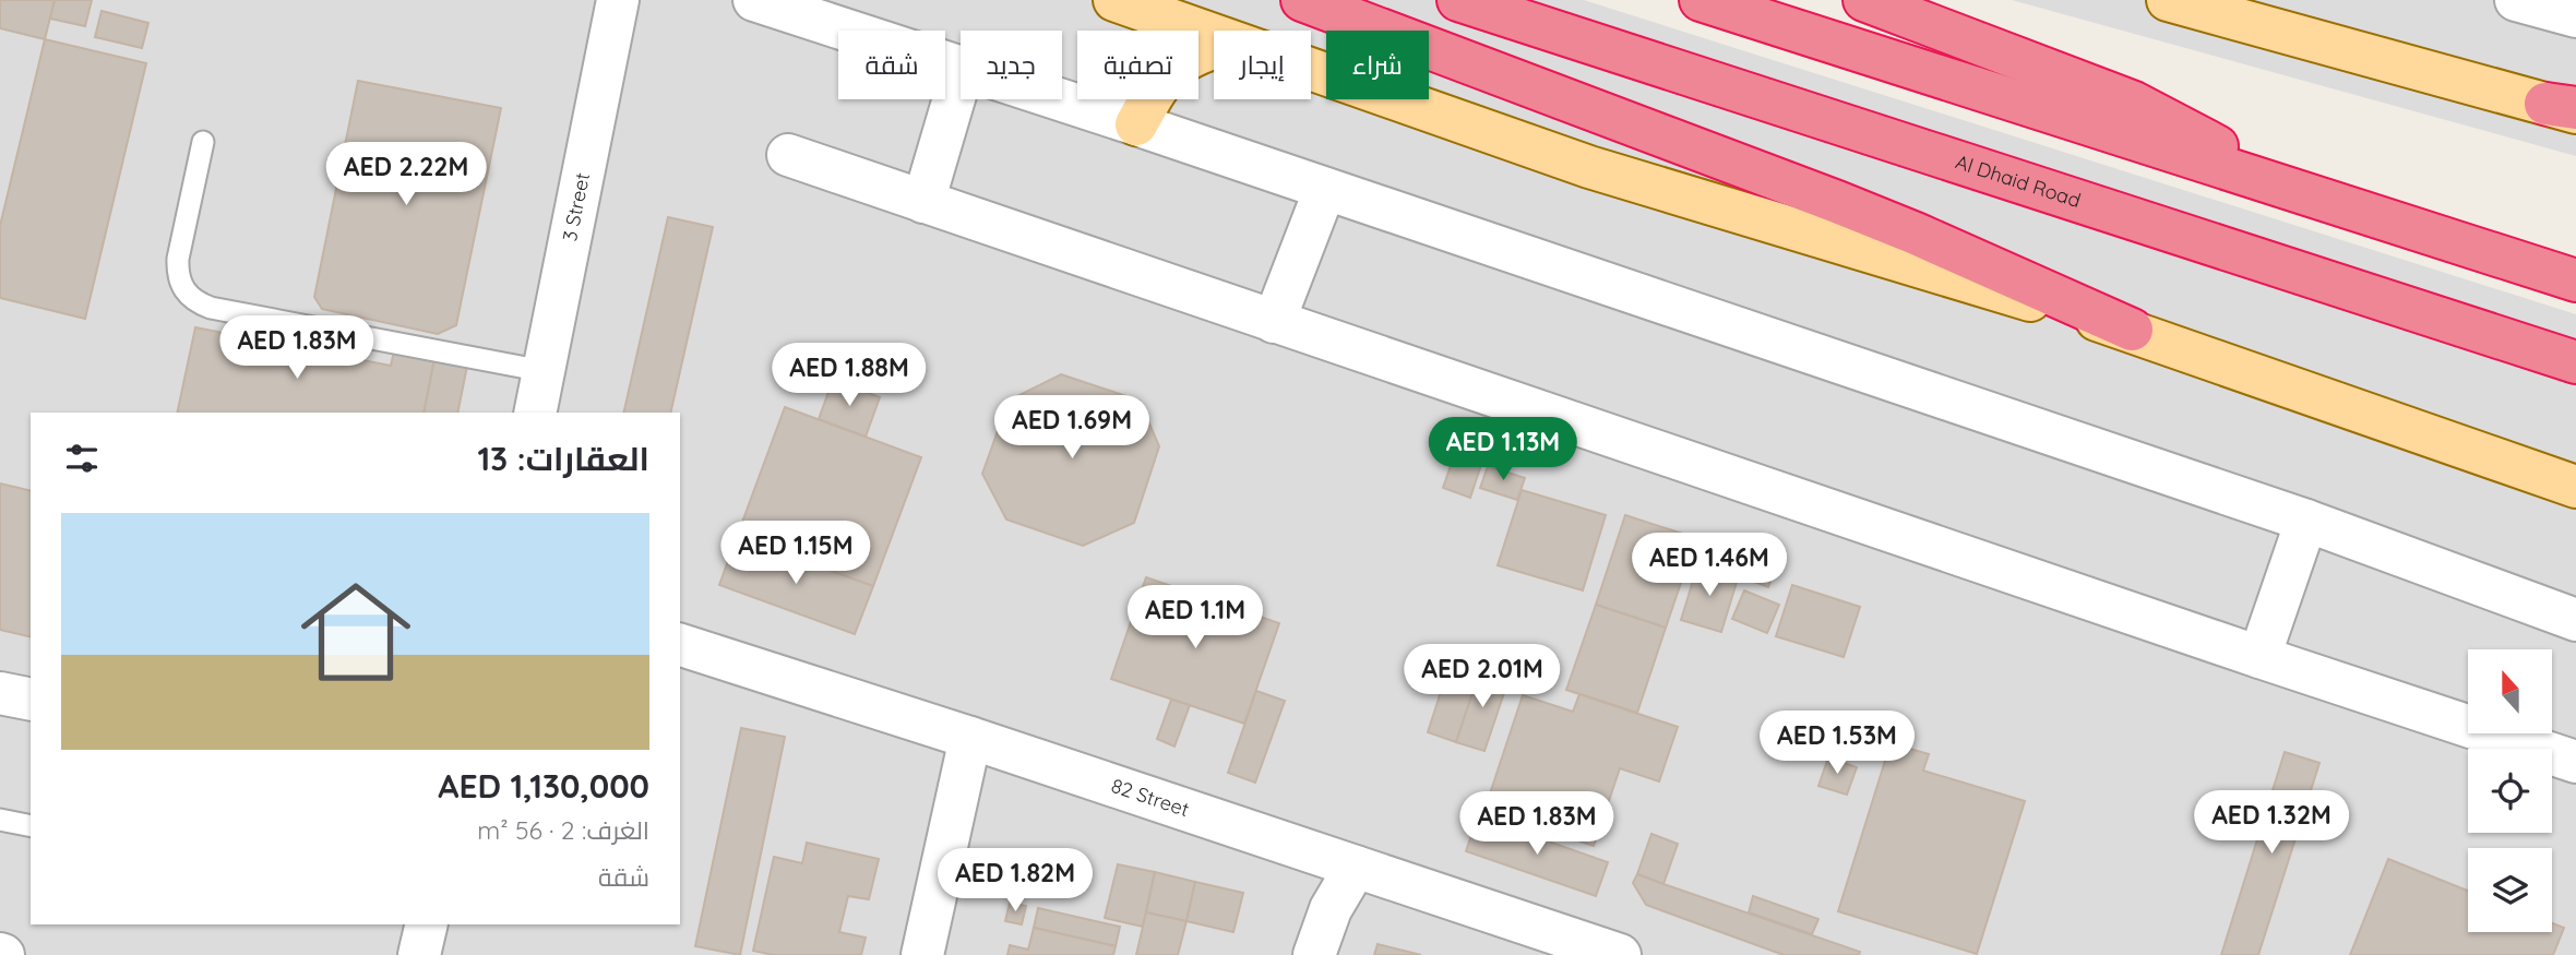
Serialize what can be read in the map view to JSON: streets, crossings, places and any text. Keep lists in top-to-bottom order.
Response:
{
  "streets": {
    "highway": ["Al Dhaid Road"],
    "street": ["3 Street", "82 Street"]
  },
  "north": "top",
  "page": {
    "chip": [
      "شراء",
      "إيجار",
      "تصفية",
      "جديد",
      "شقة"
    ],
    "price": [
      "AED 2.22M",
      "AED 1.83M",
      "AED 1.88M",
      "AED 1.69M",
      "AED 1.13M",
      "AED 1.15M",
      "AED 1.46M",
      "AED 1.1M",
      "AED 2.01M",
      "AED 1.53M",
      "AED 1.32M",
      "AED 1.83M",
      "AED 1.82M"
    ],
    "heading": "العقارات: 13",
    "list": [
      {
        "name": "AED 1,130,000",
        "note": "الغرف: 2 · 56 m² · شقة"
      }
    ]
  }
}
